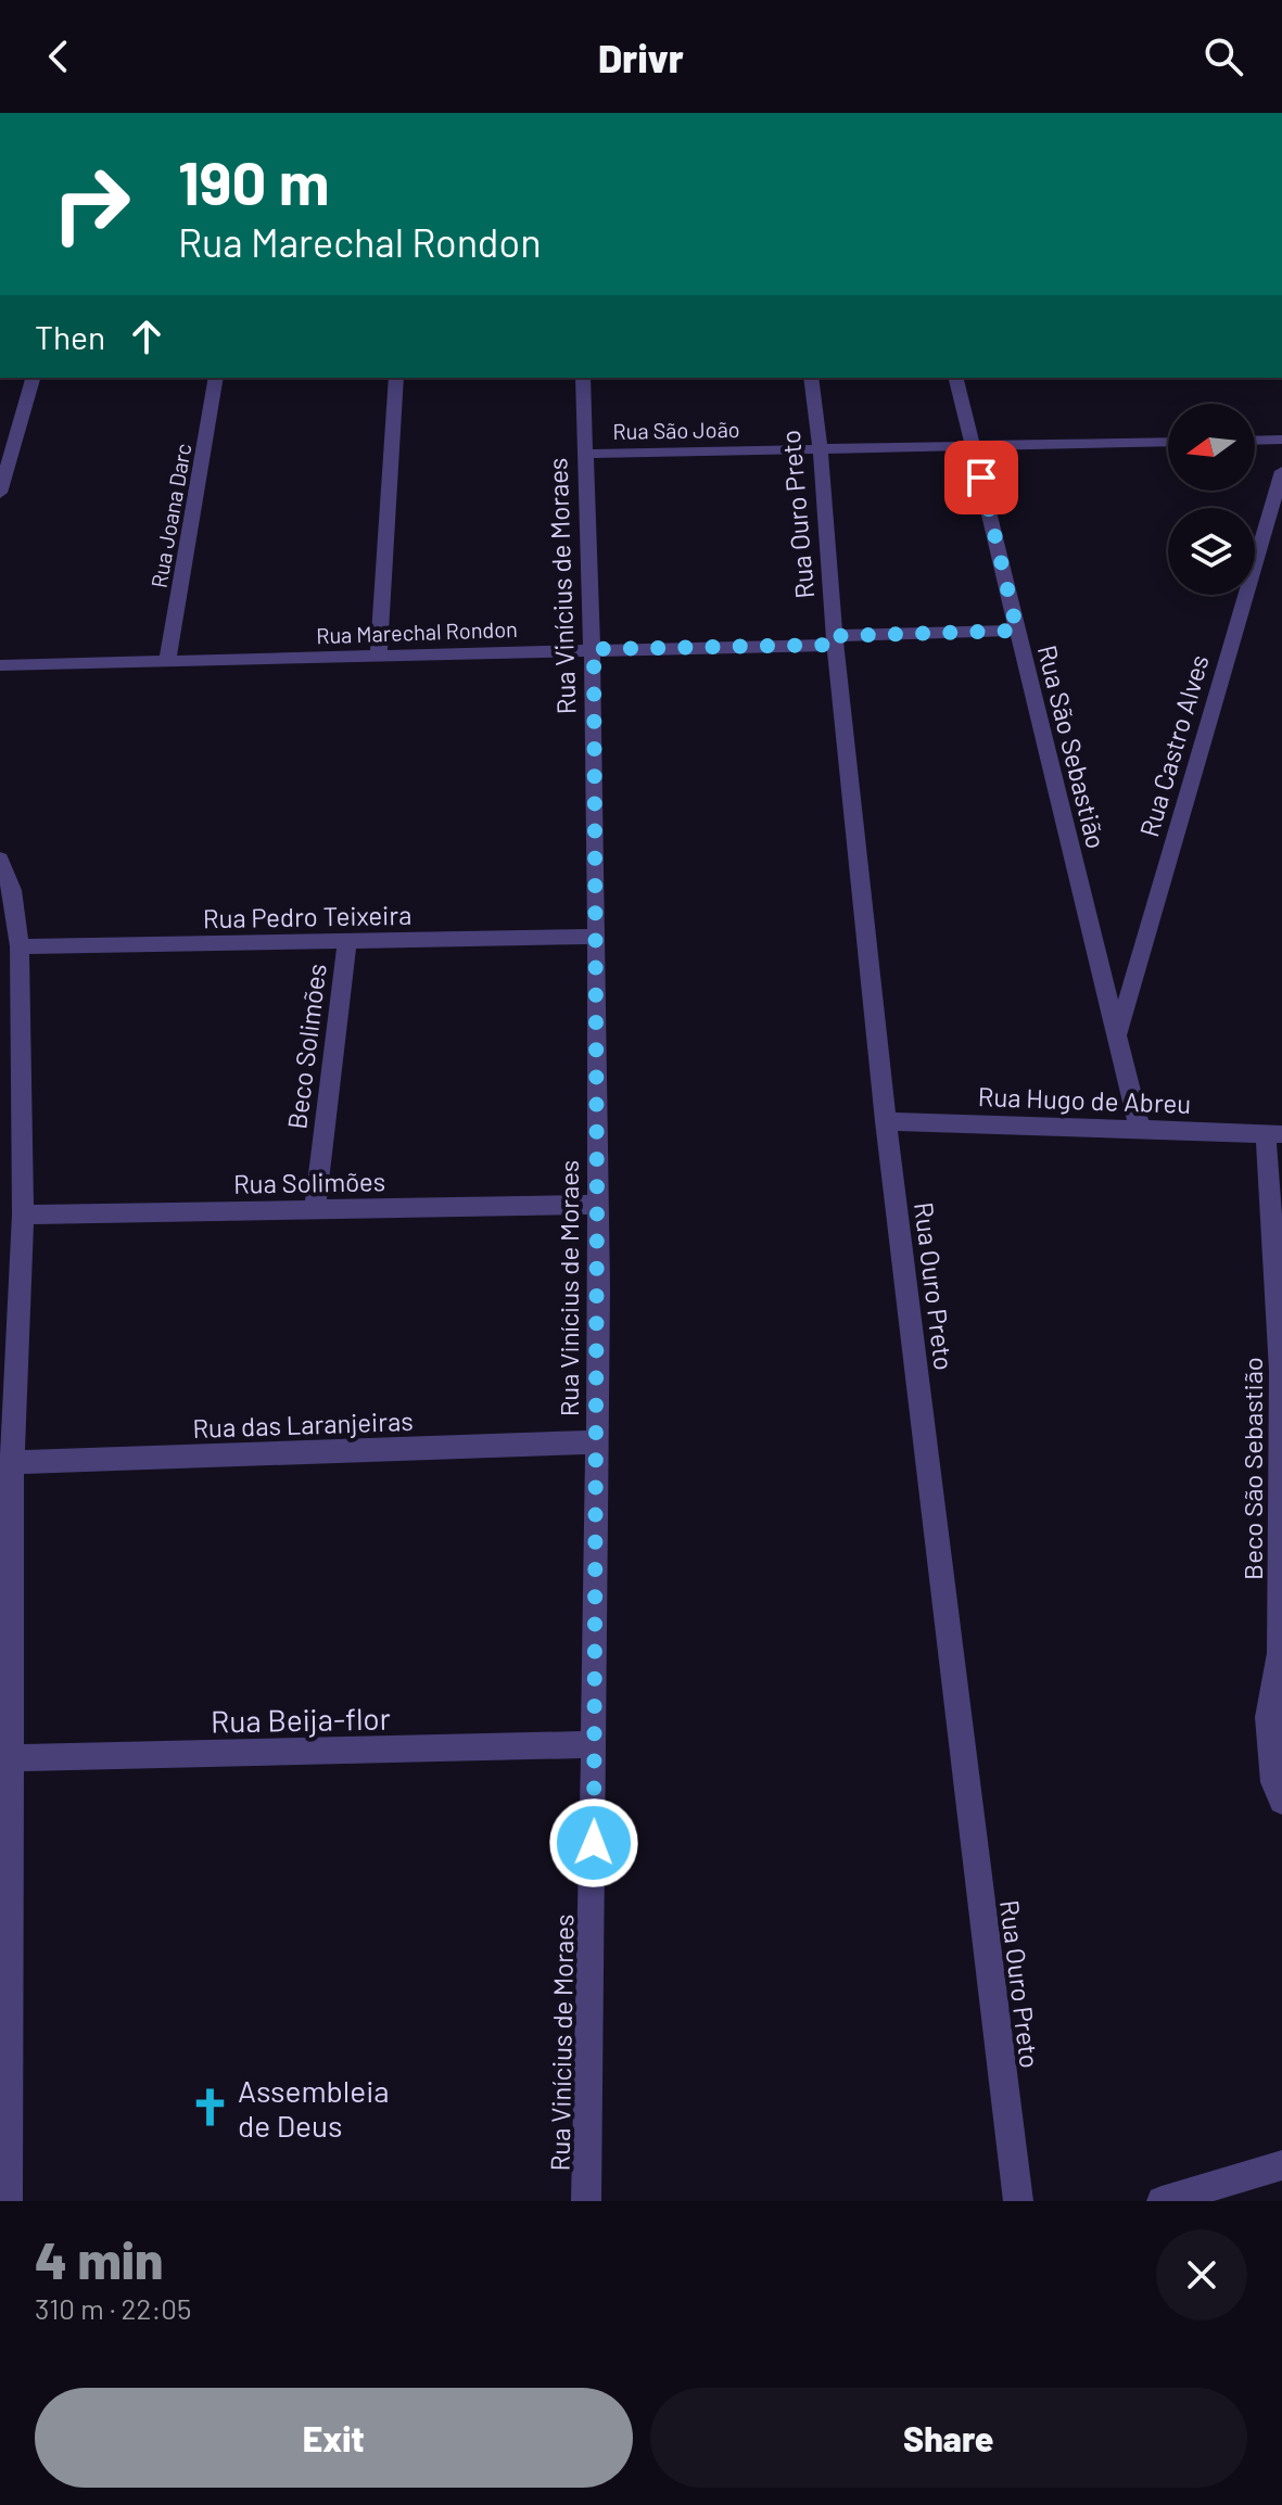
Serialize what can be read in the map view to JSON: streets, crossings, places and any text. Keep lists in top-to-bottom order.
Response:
{
  "streets": {
    "street": [
      "Rua São João",
      "Rua Ouro Preto",
      "Rua Joana Darc",
      "Rua Vinícius de Moraes",
      "Rua Marechal Rondon",
      "Rua Castro Alves",
      "Rua São Sebastião",
      "Rua Pedro Teixeira",
      "Beco Solimões",
      "Rua Hugo de Abreu",
      "Rua Solimões",
      "Rua das Laranjeiras",
      "Beco São Sebastião",
      "Rua Beija-flor"
    ]
  },
  "crossings": [
    ["Rua São João", "Rua Ouro Preto"],
    ["Rua São João", "Rua Vinícius de Moraes"],
    ["Rua São João", "Rua São Sebastião"],
    ["Rua Ouro Preto", "Rua Marechal Rondon"],
    ["Rua Ouro Preto", "Rua Hugo de Abreu"],
    ["Rua Joana Darc", "Rua Marechal Rondon"],
    ["Rua Vinícius de Moraes", "Rua Marechal Rondon"],
    ["Rua Vinícius de Moraes", "Rua Pedro Teixeira"],
    ["Rua Vinícius de Moraes", "Rua Solimões"],
    ["Rua Vinícius de Moraes", "Rua das Laranjeiras"],
    ["Rua Vinícius de Moraes", "Rua Beija-flor"],
    ["Rua Marechal Rondon", "Rua São Sebastião"],
    ["Rua Castro Alves", "Rua São Sebastião"],
    ["Rua São Sebastião", "Rua Hugo de Abreu"],
    ["Rua Pedro Teixeira", "Beco Solimões"],
    ["Beco Solimões", "Rua Solimões"],
    ["Rua Hugo de Abreu", "Beco São Sebastião"]
  ],
  "places": {
    "church": ["Assembleia de Deus"]
  },
  "north": "left",
  "page": {
    "header": "Drivr",
    "turn": ["190 m", "Rua Marechal Rondon"],
    "then": "Then",
    "heading": ["4 min", "310 m · 22:05"],
    "buttons": ["Exit", "Share"]
  }
}
